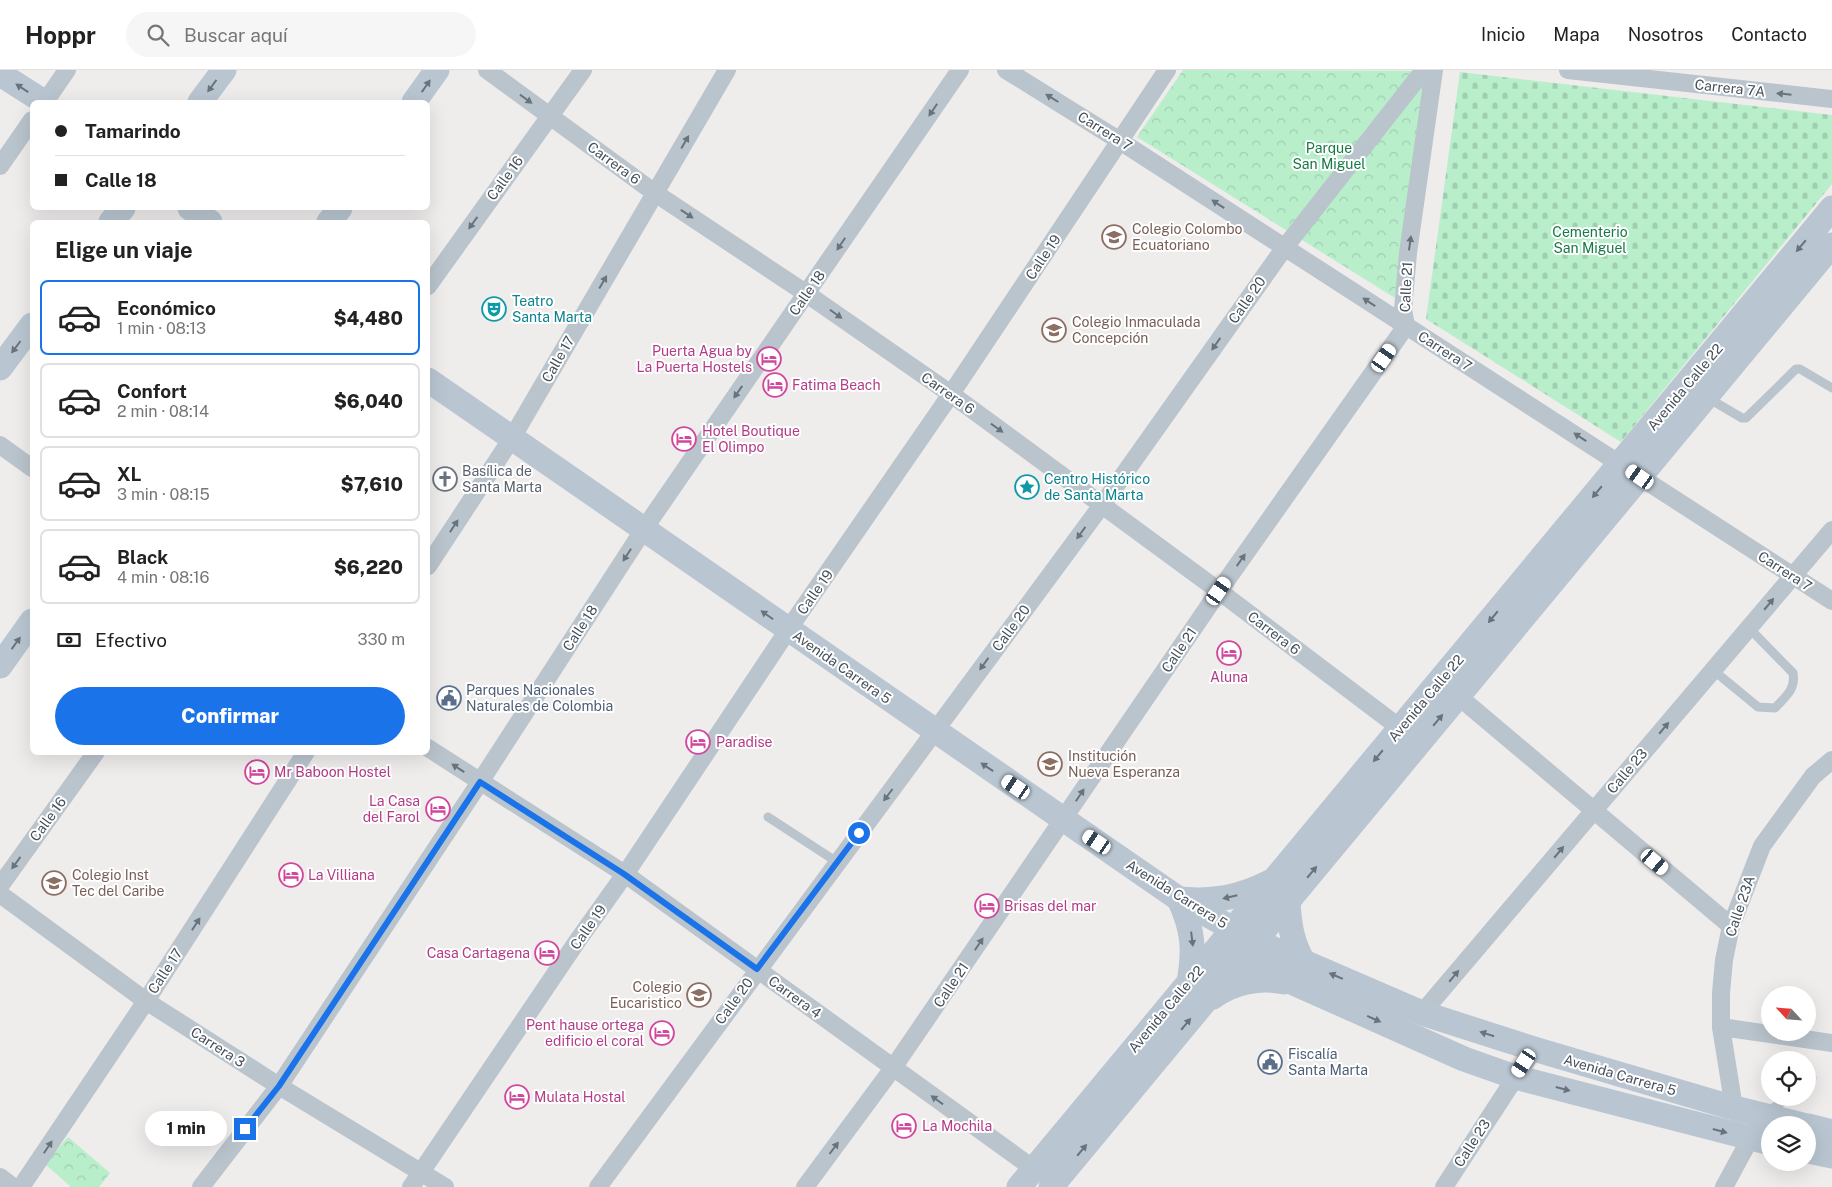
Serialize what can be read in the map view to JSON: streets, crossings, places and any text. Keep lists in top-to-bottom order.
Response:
{
  "streets": {
    "main road": ["Avenida Calle 22", "Avenida Carrera 5"],
    "street": [
      "Carrera 7A",
      "Carrera 7",
      "Carrera 6",
      "Calle 16",
      "Calle 19",
      "Calle 21",
      "Calle 18",
      "Calle 20",
      "Calle 17",
      "Calle 23",
      "Calle 23A",
      "Carrera 4",
      "Carrera 3"
    ]
  },
  "crossings": [
    ["Carrera 7", "Calle 19"],
    ["Carrera 7", "Calle 21"],
    ["Carrera 7", "Calle 20"],
    ["Carrera 7", "Avenida Calle 22"],
    ["Carrera 7", "Calle 23"],
    ["Carrera 6", "Calle 16"],
    ["Carrera 6", "Calle 19"],
    ["Carrera 6", "Calle 21"],
    ["Carrera 6", "Calle 18"],
    ["Carrera 6", "Calle 20"],
    ["Carrera 6", "Calle 17"],
    ["Carrera 6", "Avenida Calle 22"],
    ["Calle 19", "Avenida Carrera 5"],
    ["Calle 19", "Carrera 4"],
    ["Calle 19", "Carrera 3"],
    ["Calle 21", "Avenida Carrera 5"],
    ["Calle 21", "Carrera 4"],
    ["Calle 18", "Avenida Carrera 5"],
    ["Calle 18", "Carrera 4"],
    ["Calle 18", "Carrera 3"],
    ["Calle 20", "Avenida Carrera 5"],
    ["Calle 20", "Carrera 4"],
    ["Calle 17", "Avenida Carrera 5"],
    ["Calle 17", "Carrera 3"],
    ["Avenida Calle 22", "Avenida Carrera 5"],
    ["Avenida Calle 22", "Carrera 4"],
    ["Avenida Carrera 5", "Calle 23"],
    ["Avenida Carrera 5", "Calle 23A"]
  ],
  "one_way": [
    "Carrera 7A",
    "Carrera 7",
    "Carrera 6",
    "Calle 16",
    "Calle 21",
    "Calle 18",
    "Calle 20",
    "Calle 17",
    "Calle 23"
  ],
  "parks": ["Parque San Miguel", "Cementerio San Miguel"],
  "places": {
    "school or university": [
      "Colegio Colombo Ecuatoriano",
      "Colegio Inmaculada Concepción",
      "Institución Nueva Esperanza",
      "Colegio Inst Tec del Caribe",
      "Colegio Eucaristico"
    ],
    "theatre": ["Teatro Santa Marta"],
    "hotel": [
      "Puerta Agua by La Puerta Hostels",
      "Fatima Beach",
      "Hotel Boutique El Olimpo",
      "Aluna",
      "Paradise",
      "Mr Baboon Hostel",
      "La Casa del Farol",
      "La Villiana",
      "Brisas del mar",
      "Casa Cartagena",
      "Pent hause ortega edificio el coral",
      "Mulata Hostal",
      "La Mochila"
    ],
    "church": ["Basílica de Santa Marta"],
    "place": ["Centro Histórico de Santa Marta"],
    "public building": ["Parques Nacionales Naturales de Colombia", "Fiscalía Santa Marta"]
  },
  "north": "top left",
  "page": {
    "header": "Hoppr",
    "search": "Buscar aquí",
    "nav": [
      "Inicio",
      "Mapa",
      "Nosotros",
      "Contacto"
    ],
    "banner": ["Tamarindo", "Calle 18"],
    "heading": "Elige un viaje",
    "list": [
      {
        "name": "Económico",
        "note": "1 min · 08:13",
        "value": "$4,480"
      },
      {
        "name": "Confort",
        "note": "2 min · 08:14",
        "value": "$6,040"
      },
      {
        "name": "XL",
        "note": "3 min · 08:15",
        "value": "$7,610"
      },
      {
        "name": "Black",
        "note": "4 min · 08:16",
        "value": "$6,220"
      }
    ],
    "pay": ["Efectivo", "330 m"],
    "buttons": "Confirmar",
    "bubble": "1 min"
  }
}
